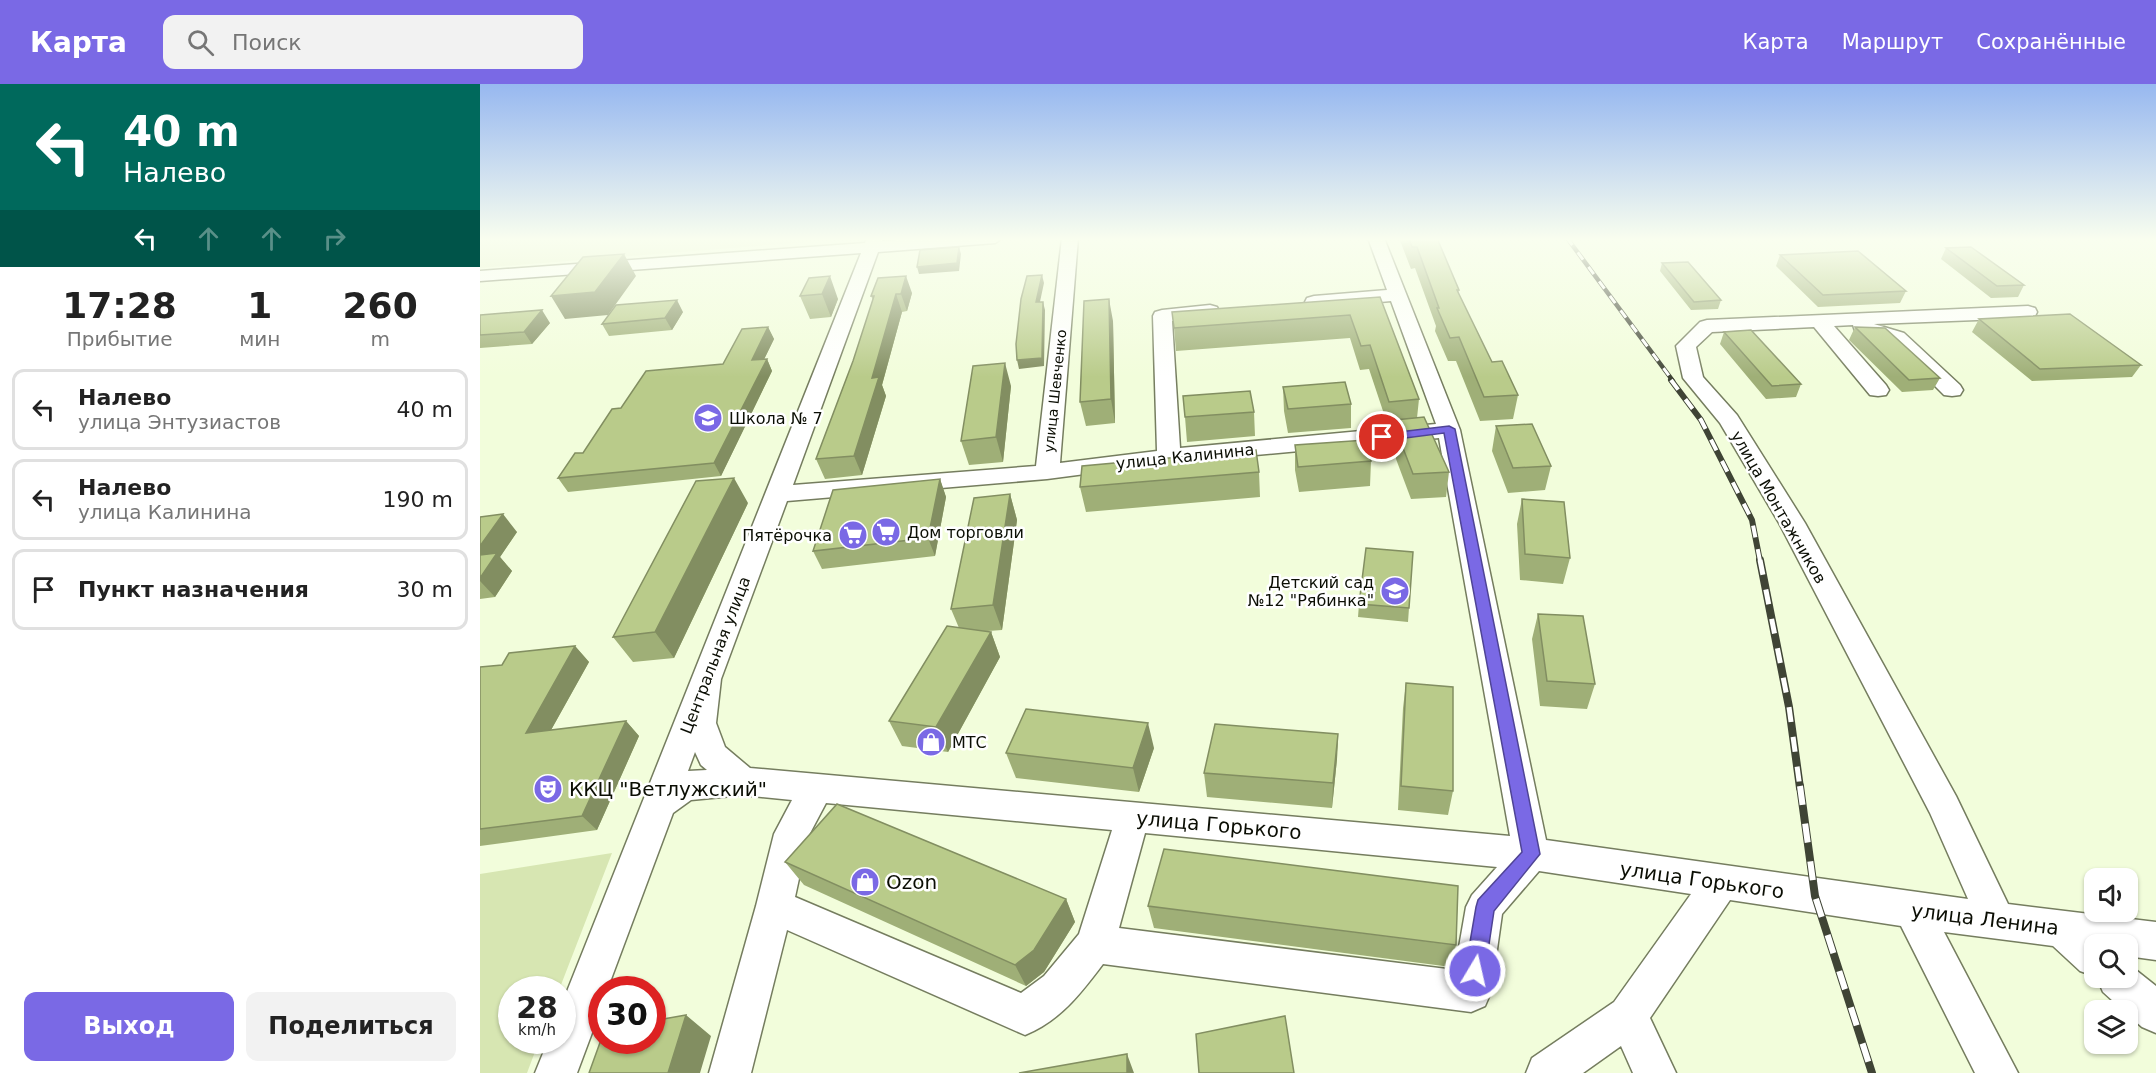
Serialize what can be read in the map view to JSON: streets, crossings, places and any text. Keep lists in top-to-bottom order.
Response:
{
  "streets": {
    "street": [
      "улица Шевченко",
      "улица Калинина",
      "улица Монтажников",
      "Центральная улица",
      "улица Горького",
      "улица Ленина"
    ]
  },
  "crossings": [
    ["улица Шевченко", "улица Калинина"],
    ["улица Калинина", "Центральная улица"],
    ["улица Монтажников", "улица Ленина"],
    ["Центральная улица", "улица Горького"],
    ["улица Горького", "улица Ленина"]
  ],
  "places": {
    "school or university": ["Школа № 7", "Детский сад №12 \"Рябинка\""],
    "supermarket": ["Дом торговли", "Пятёрочка"],
    "shop": ["МТС", "Ozon"],
    "theatre": ["ККЦ \"Ветлужский\""]
  },
  "page": {
    "header": "Карта",
    "search": "Поиск",
    "nav": ["Карта", "Маршрут", "Сохранённые"],
    "turn": ["40 m", "Налево"],
    "eta": [
      "17:28",
      "Прибытие",
      "1",
      "мин",
      "260",
      "m"
    ],
    "list": [
      {
        "name": "Налево",
        "note": "улица Энтузиастов",
        "value": "40 m"
      },
      {
        "name": "Налево",
        "note": "улица Калинина",
        "value": "190 m"
      },
      {
        "name": "Пункт назначения",
        "value": "30 m"
      }
    ],
    "speed": "28 km/h",
    "limit": "30",
    "buttons": ["Выход", "Поделиться"]
  }
}
